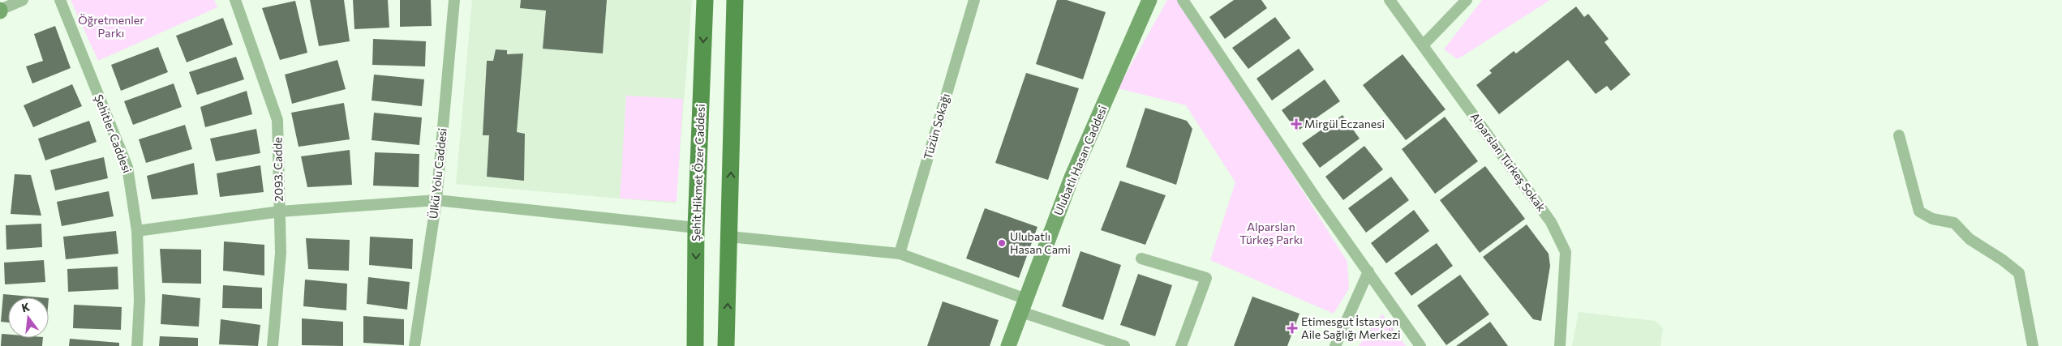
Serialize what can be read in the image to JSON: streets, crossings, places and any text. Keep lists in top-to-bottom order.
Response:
{
  "streets": {
    "main road": ["Şehit Hikmet Özer Caddesi"],
    "street": [
      "Tüzün Sokağı",
      "Şehitler Caddesi",
      "Ulubatlı Hasan Caddesi",
      "Alparslan Türkeş Sokak",
      "2093. Cadde",
      "Ülkü Yolu Caddesi"
    ]
  },
  "parks": ["Öğretmenler Parkı", "Alparslan Türkeş Parkı"],
  "places": {
    "health": ["Mirgül Eczanesi", "Etimesgut İstasyon Aile Sağlığı Merkezi"],
    "other": ["Ulubatlı Hasan Cami"]
  },
  "north": "top"
}
